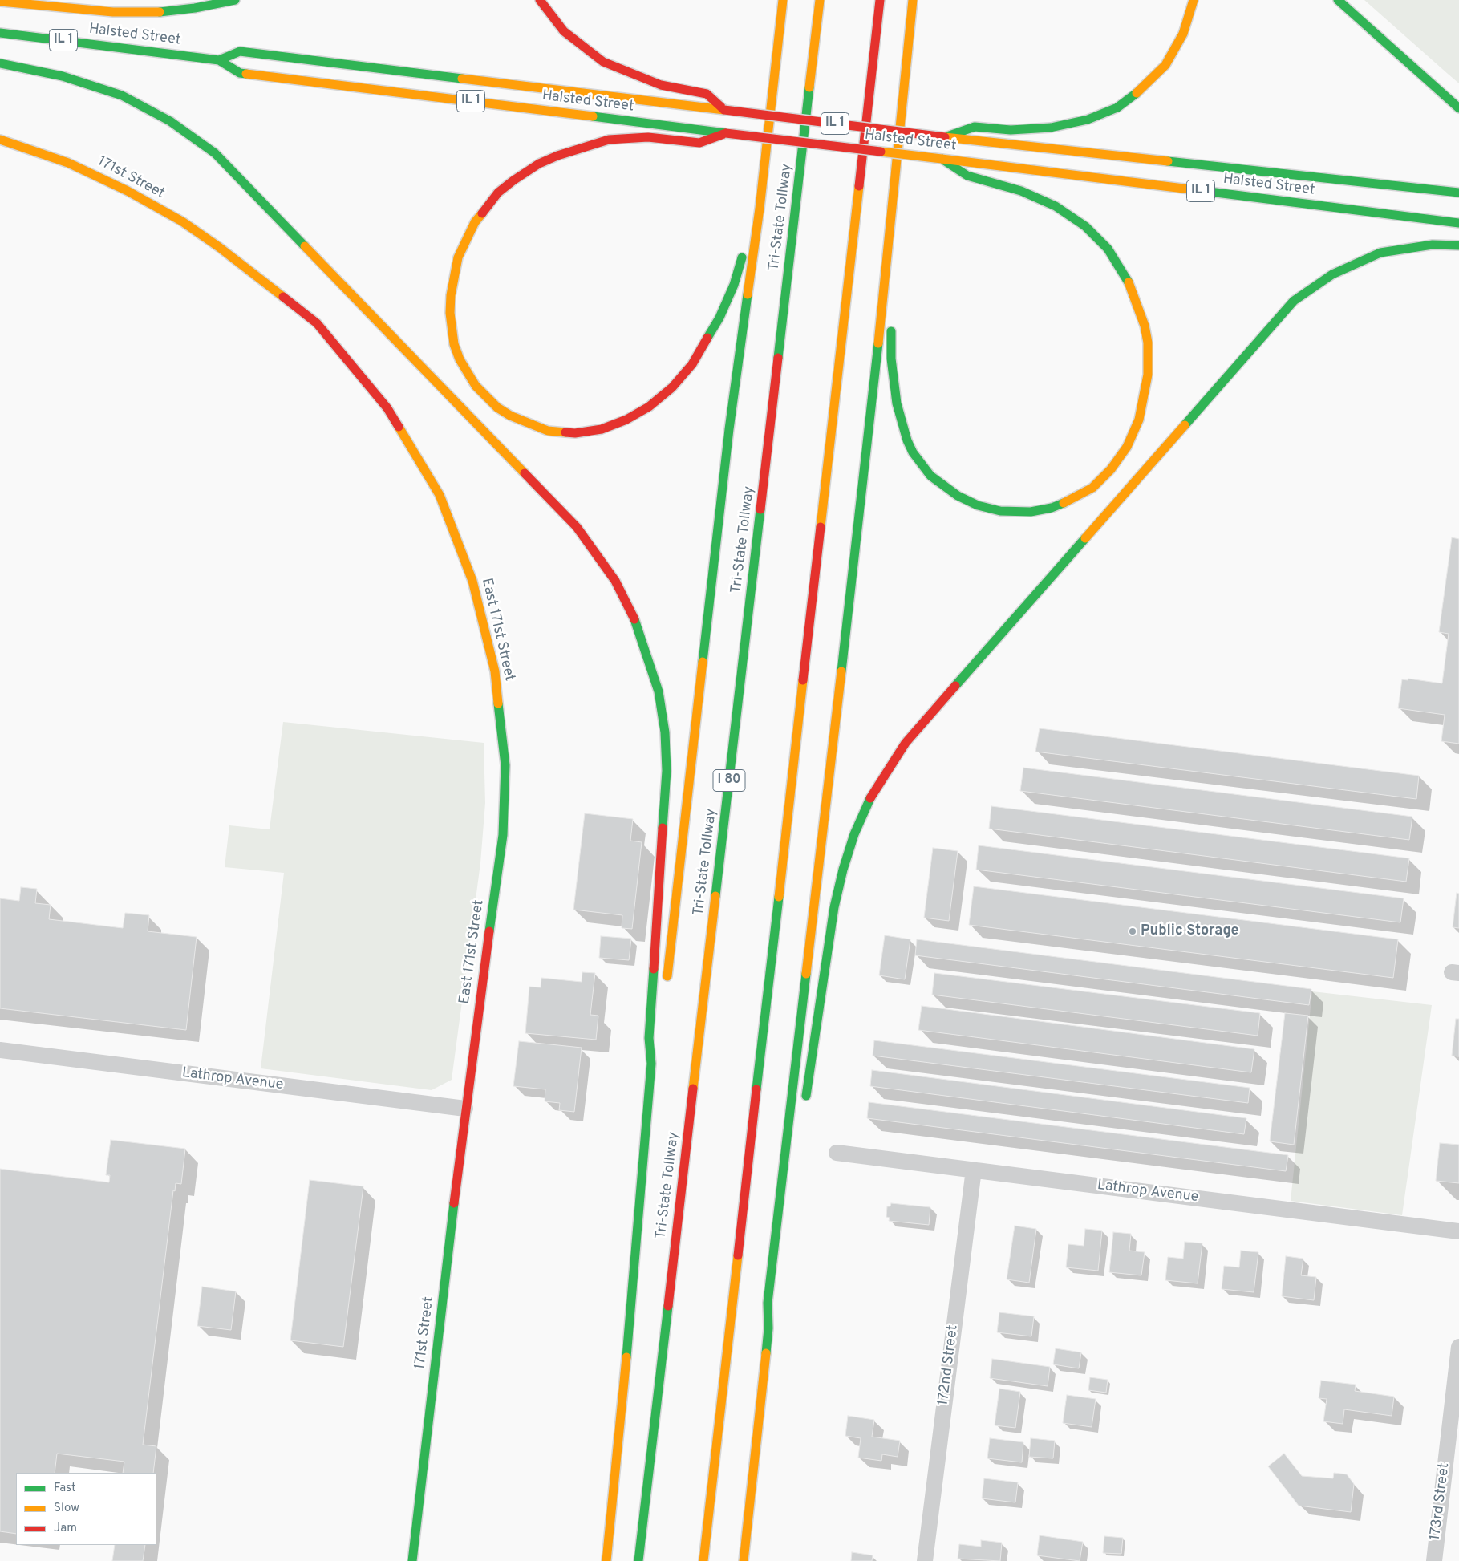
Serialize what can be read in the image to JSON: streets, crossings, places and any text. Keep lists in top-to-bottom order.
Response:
{
  "streets": {
    "main road": [
      "Halsted Street",
      "IL 1",
      "171st Street",
      "Tri-State Tollway",
      "East 171st Street",
      "I 80"
    ],
    "street": ["Lathrop Avenue", "172nd Street", "173rd Street"]
  },
  "crossings": [
    ["171st Street", "East 171st Street"],
    ["171st Street", "Lathrop Avenue"],
    ["East 171st Street", "Lathrop Avenue"],
    ["Lathrop Avenue", "172nd Street"]
  ],
  "places": ["Public Storage"],
  "legend": ["Fast", "Slow", "Jam"]
}
